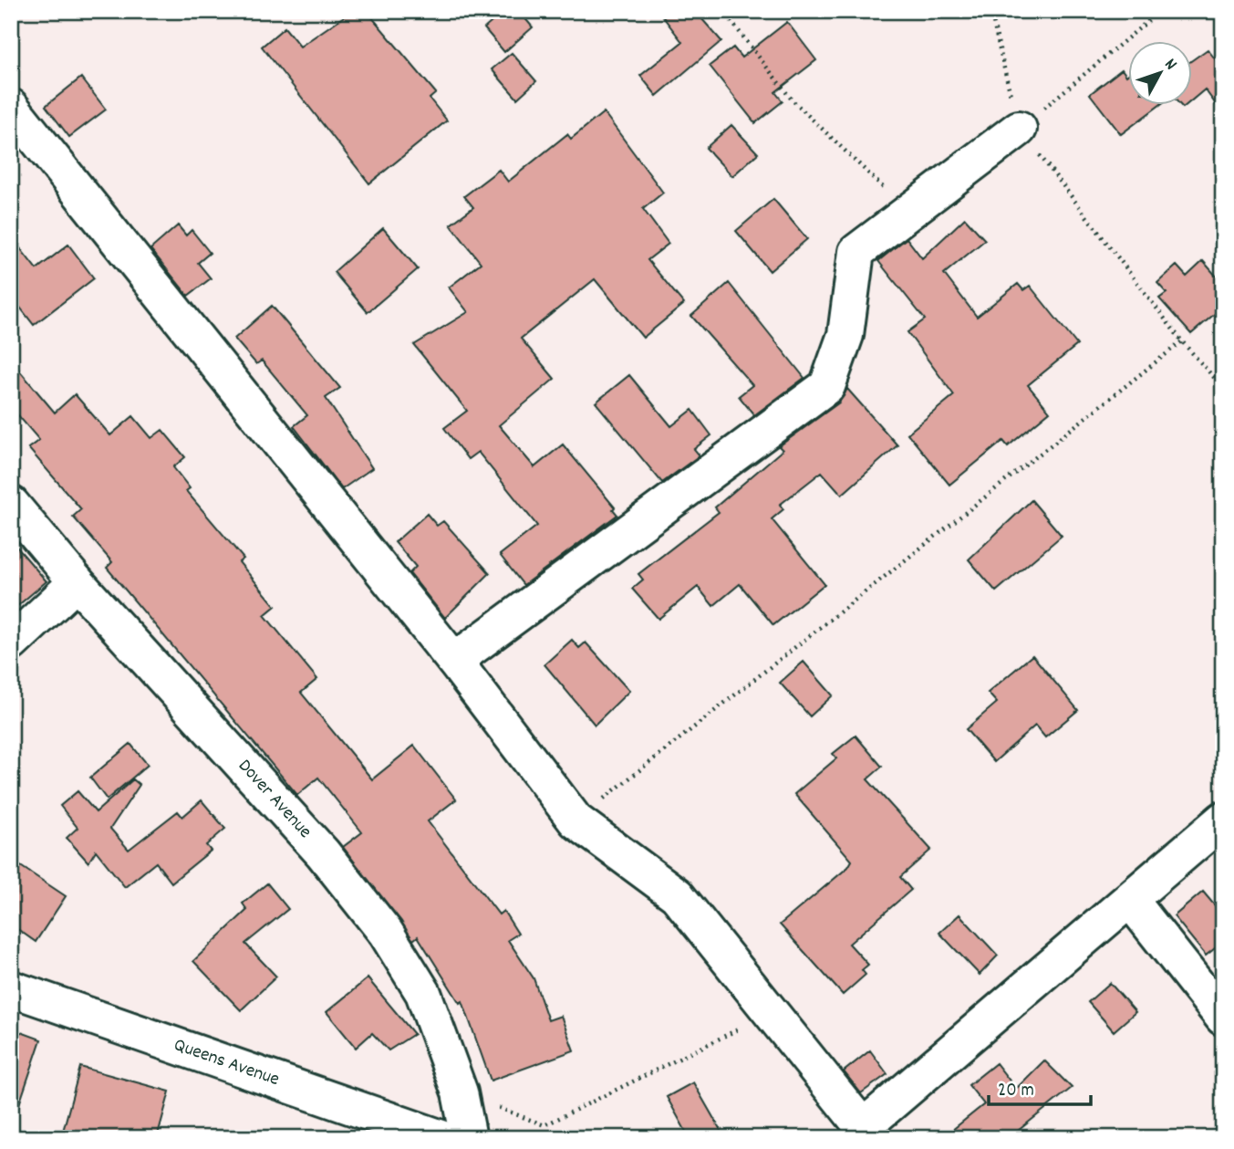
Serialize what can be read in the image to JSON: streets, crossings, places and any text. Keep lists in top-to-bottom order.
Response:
{
  "streets": {
    "street": ["Dover Avenue", "Queens Avenue"]
  },
  "scale_bar": "20 m",
  "north": "top right"
}
